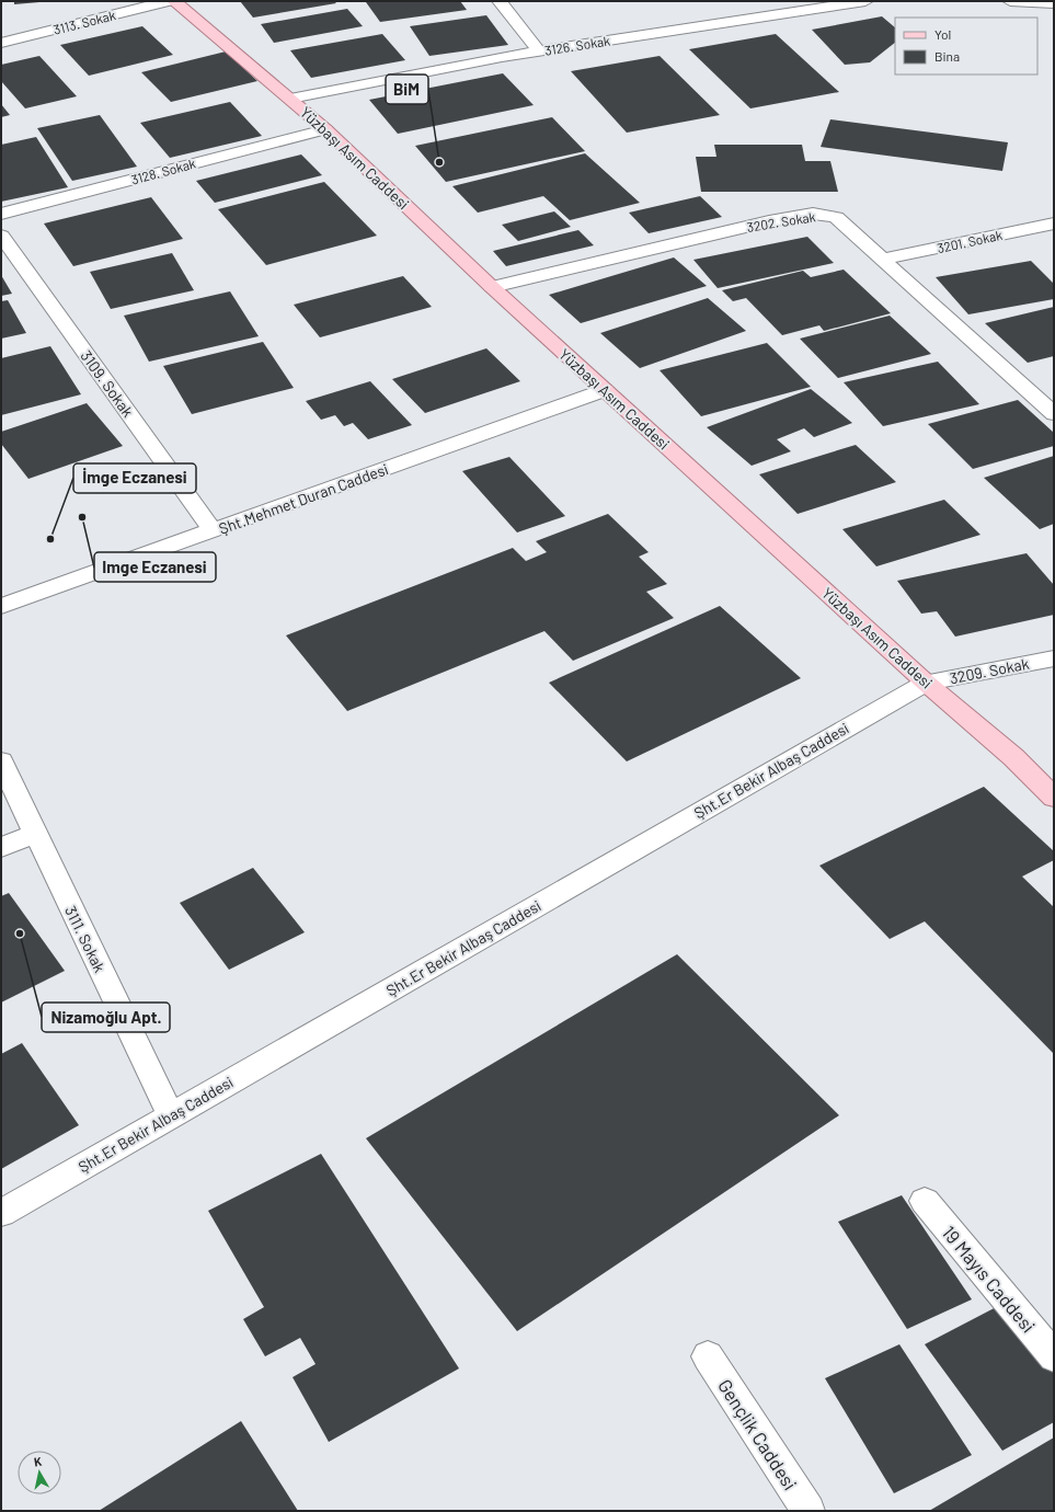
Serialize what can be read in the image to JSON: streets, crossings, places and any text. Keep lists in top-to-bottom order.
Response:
{
  "streets": {
    "main road": ["Yüzbaşı Asım Caddesi"],
    "street": [
      "3113. Sokak",
      "3126. Sokak",
      "3128. Sokak",
      "3202. Sokak",
      "3201. Sokak",
      "3109. Sokak",
      "Şht.Mehmet Duran Caddesi",
      "3209. Sokak",
      "Şht.Er Bekir Albaş Caddesi",
      "3111. Sokak",
      "19 Mayıs Caddesi",
      "Gençlik Caddesi"
    ]
  },
  "crossings": [
    ["3126. Sokak", "Yüzbaşı Asım Caddesi"],
    ["Yüzbaşı Asım Caddesi", "3128. Sokak"],
    ["Yüzbaşı Asım Caddesi", "3202. Sokak"],
    ["Yüzbaşı Asım Caddesi", "Şht.Mehmet Duran Caddesi"],
    ["Yüzbaşı Asım Caddesi", "3209. Sokak"],
    ["Yüzbaşı Asım Caddesi", "Şht.Er Bekir Albaş Caddesi"],
    ["3202. Sokak", "3201. Sokak"],
    ["3109. Sokak", "Şht.Mehmet Duran Caddesi"],
    ["3209. Sokak", "Şht.Er Bekir Albaş Caddesi"],
    ["Şht.Er Bekir Albaş Caddesi", "3111. Sokak"]
  ],
  "places": [
    "BiM",
    "Imge Eczanesi",
    "İmge Eczanesi",
    "Nizamoğlu Apt."
  ],
  "legend": ["Yol", "Bina"],
  "north": "top"
}
